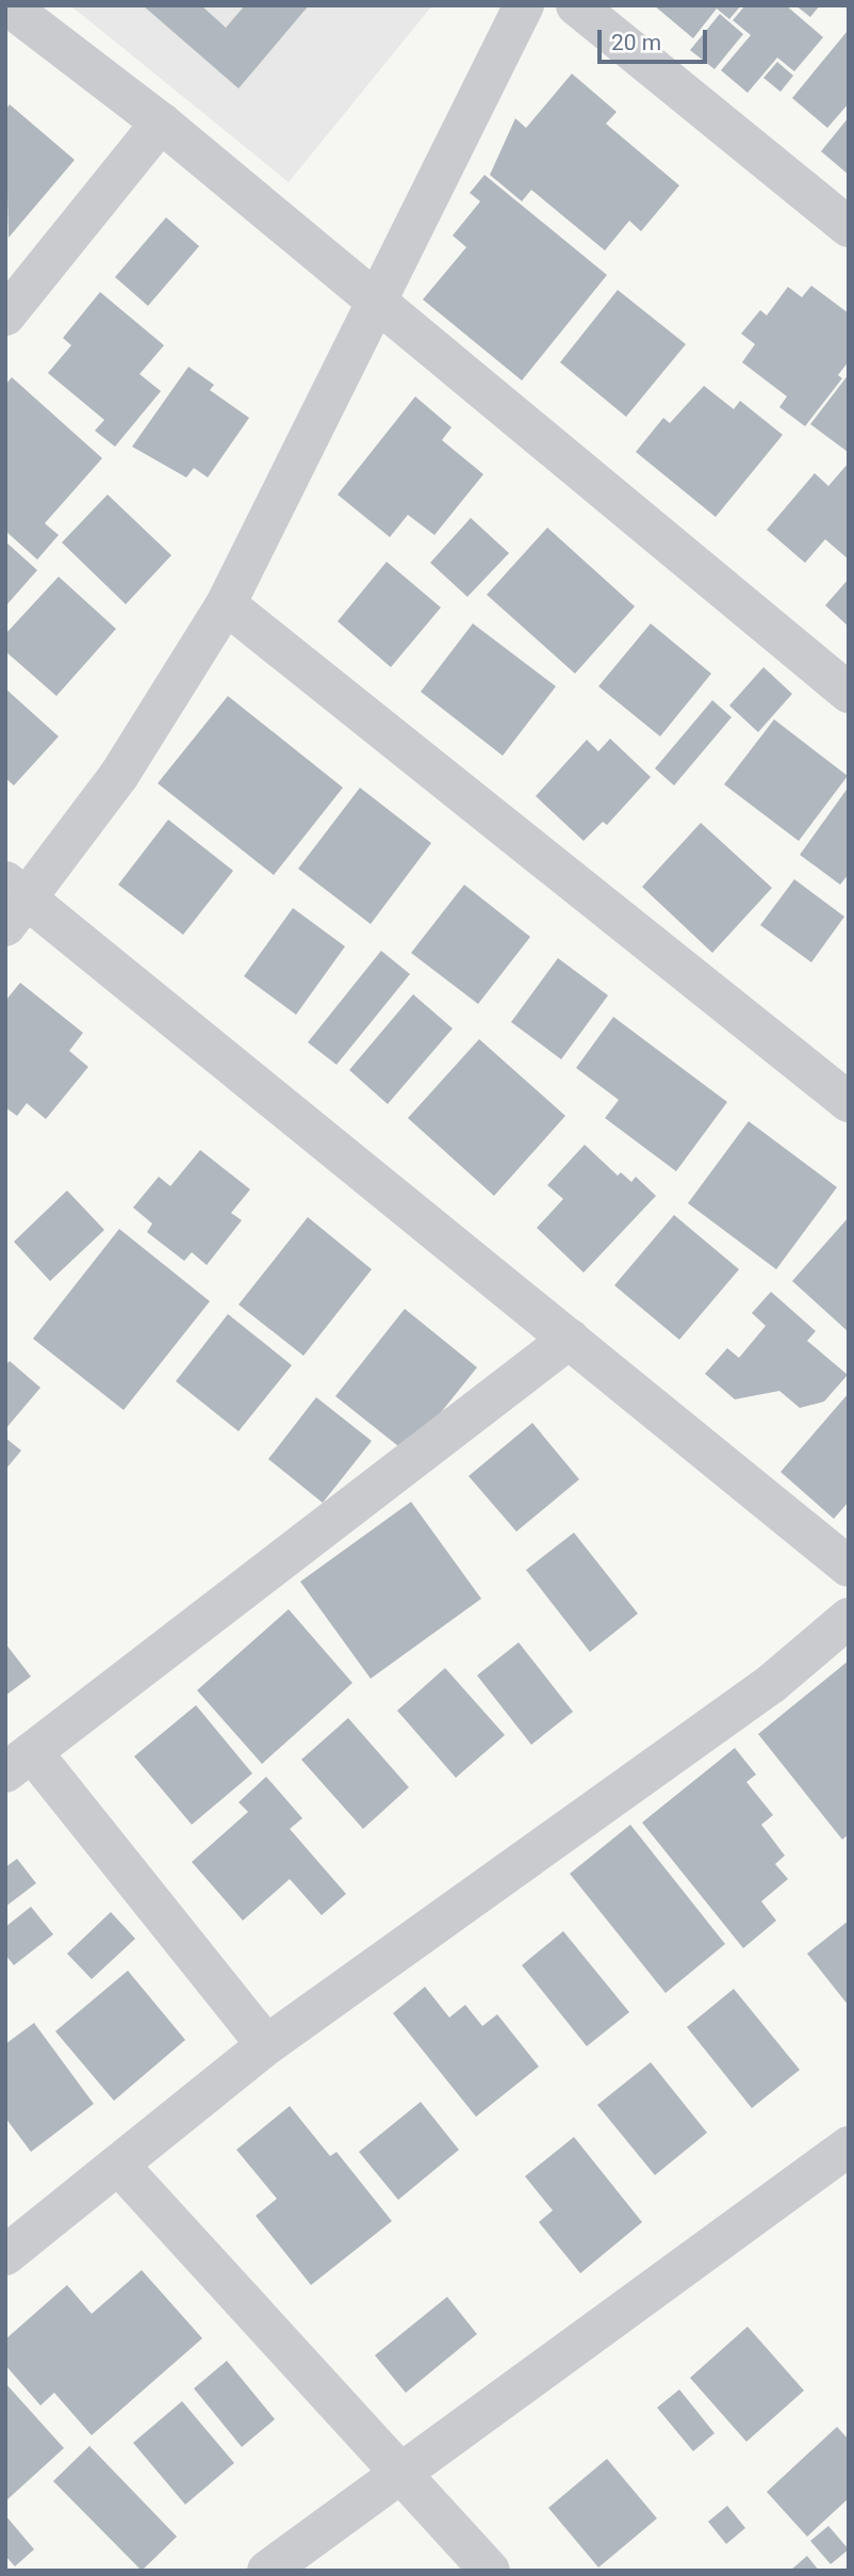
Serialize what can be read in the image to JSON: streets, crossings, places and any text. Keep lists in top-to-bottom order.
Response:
{
  "scale_bar": "20 m"
}
